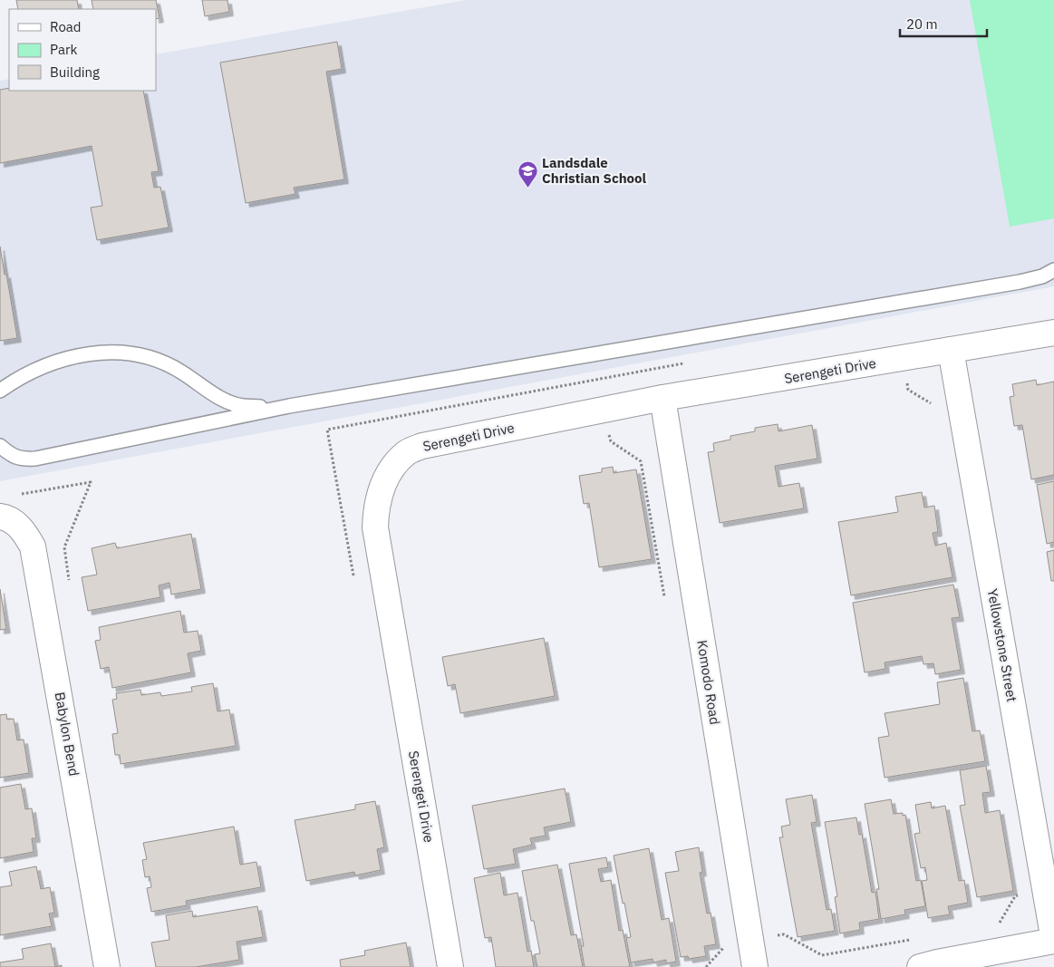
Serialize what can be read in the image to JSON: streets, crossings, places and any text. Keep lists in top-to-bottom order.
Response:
{
  "streets": {
    "street": [
      "Serengeti Drive",
      "Yellowstone Street",
      "Komodo Road",
      "Babylon Bend"
    ]
  },
  "crossings": [
    ["Serengeti Drive", "Yellowstone Street"],
    ["Serengeti Drive", "Komodo Road"]
  ],
  "places": {
    "school or university": ["Landsdale Christian School"]
  },
  "legend": ["Road", "Park", "Building"],
  "scale_bar": "20 m"
}
